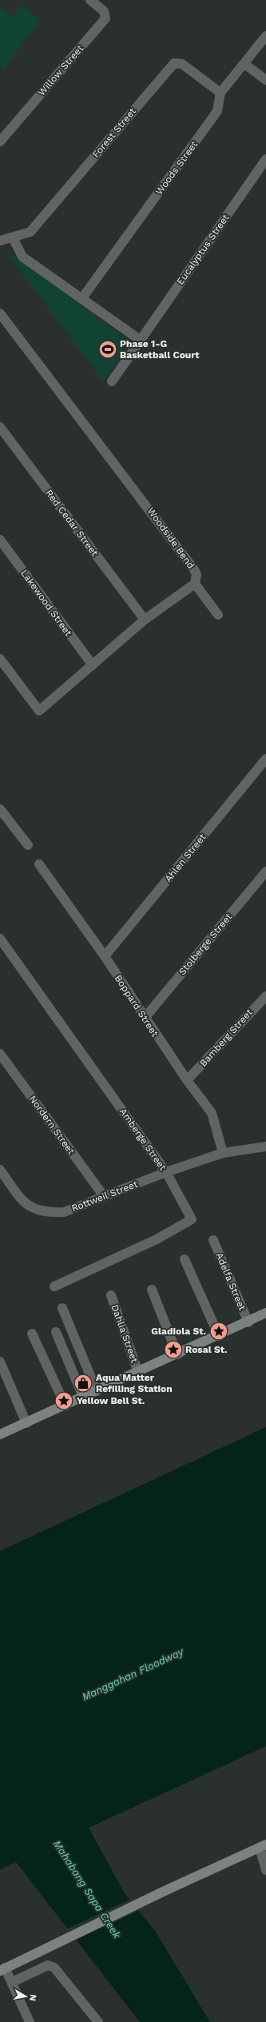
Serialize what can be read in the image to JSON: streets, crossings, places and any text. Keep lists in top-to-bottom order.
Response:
{
  "streets": {
    "street": [
      "Willow Street",
      "Forest Street",
      "Woods Street",
      "Eucalyptus Street",
      "Red Cedar Street",
      "Woodside Bend",
      "Lakewood Street",
      "Ahlen Street",
      "Stolberge Street",
      "Boppard Street",
      "Bamberg Street",
      "Nordern Street",
      "Amberge Street",
      "Rottweil Street",
      "Adelfa Street",
      "Dahlia Street"
    ]
  },
  "crossings": [
    ["Forest Street", "Woods Street"],
    ["Ahlen Street", "Boppard Street"],
    ["Stolberge Street", "Boppard Street"],
    ["Boppard Street", "Bamberg Street"],
    ["Boppard Street", "Rottweil Street"],
    ["Nordern Street", "Rottweil Street"],
    ["Amberge Street", "Rottweil Street"]
  ],
  "water": ["Manggahan Floodway", "Mahabang Sapa Creek"],
  "places": {
    "sports": ["Phase 1-G Basketball Court"],
    "place": ["Gladiola St.", "Rosal St.", "Yellow Bell St."],
    "shop": ["Aqua Matter Refilling Station"]
  },
  "north": "right"
}
